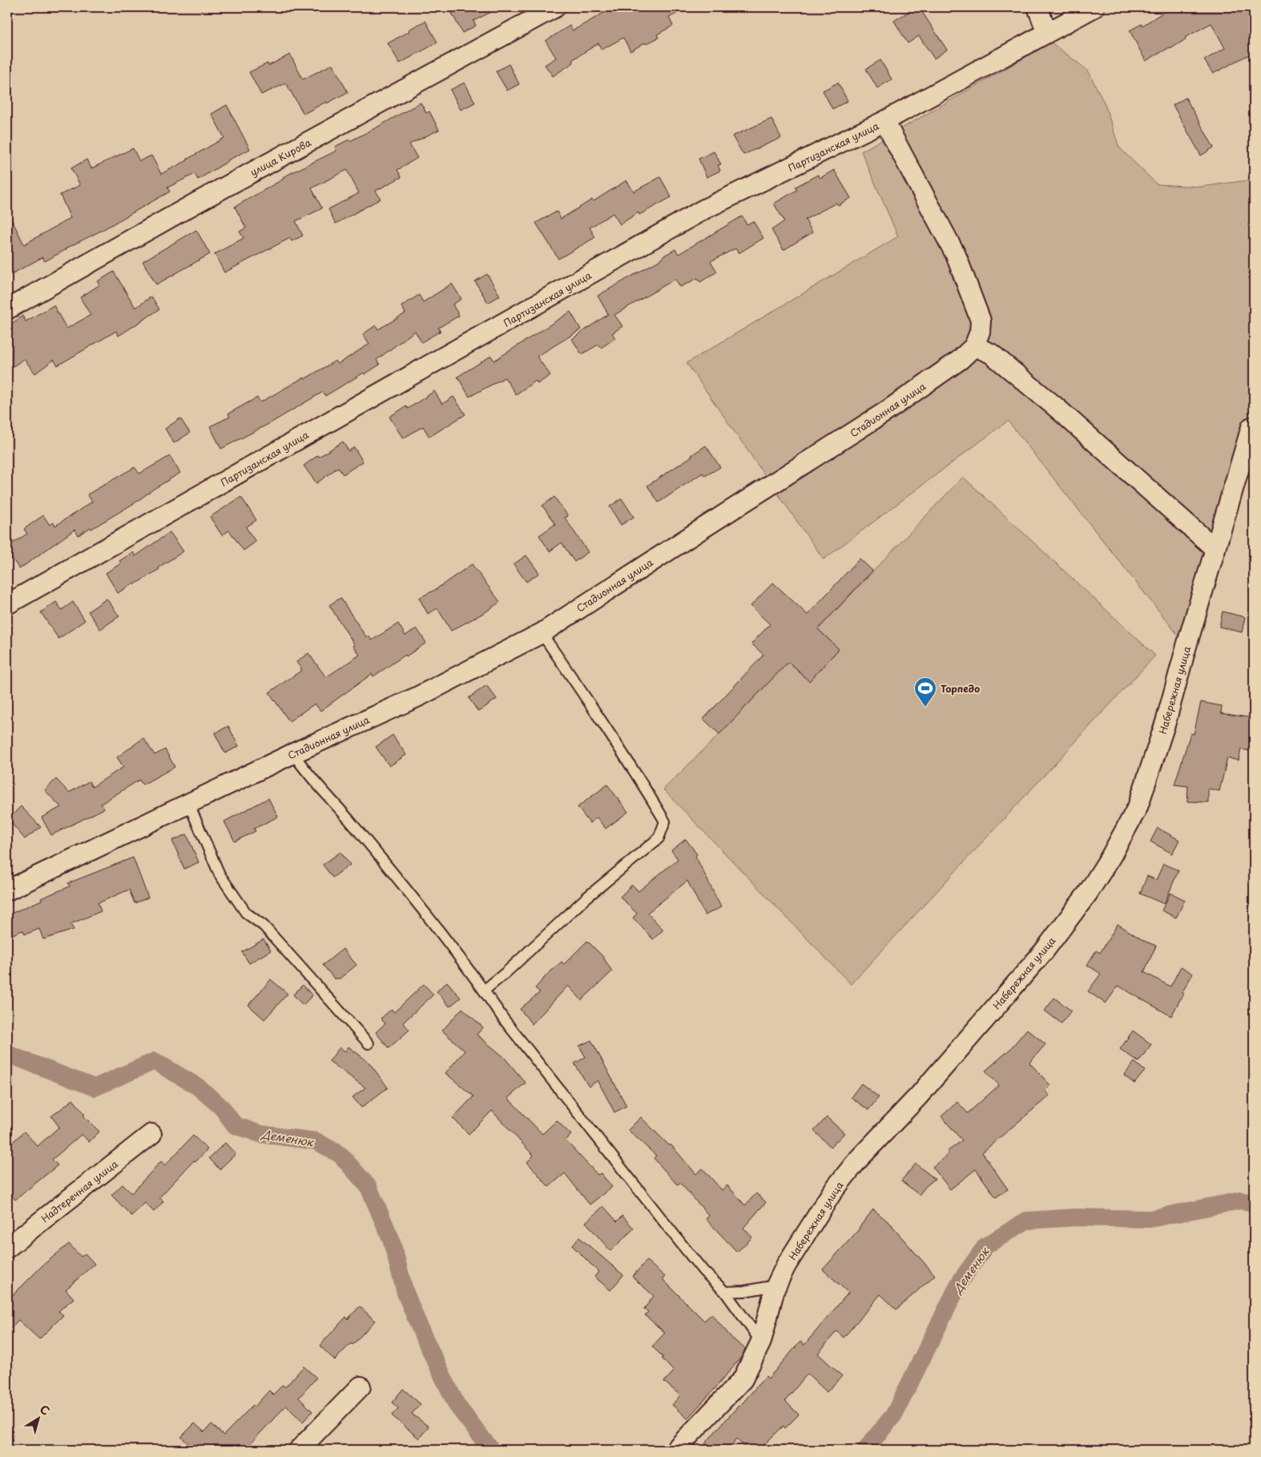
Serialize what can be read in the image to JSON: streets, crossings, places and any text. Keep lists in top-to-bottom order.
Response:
{
  "streets": {
    "street": [
      "Партизанская улица",
      "улица Кирова",
      "Стадионная улица",
      "Набережная улица",
      "Надтеречная улица"
    ]
  },
  "crossings": [
    ["Партизанская улица", "Стадионная улица"]
  ],
  "water": ["Деменюк"],
  "places": {
    "sports": ["Торпедо"]
  },
  "north": "top right"
}
